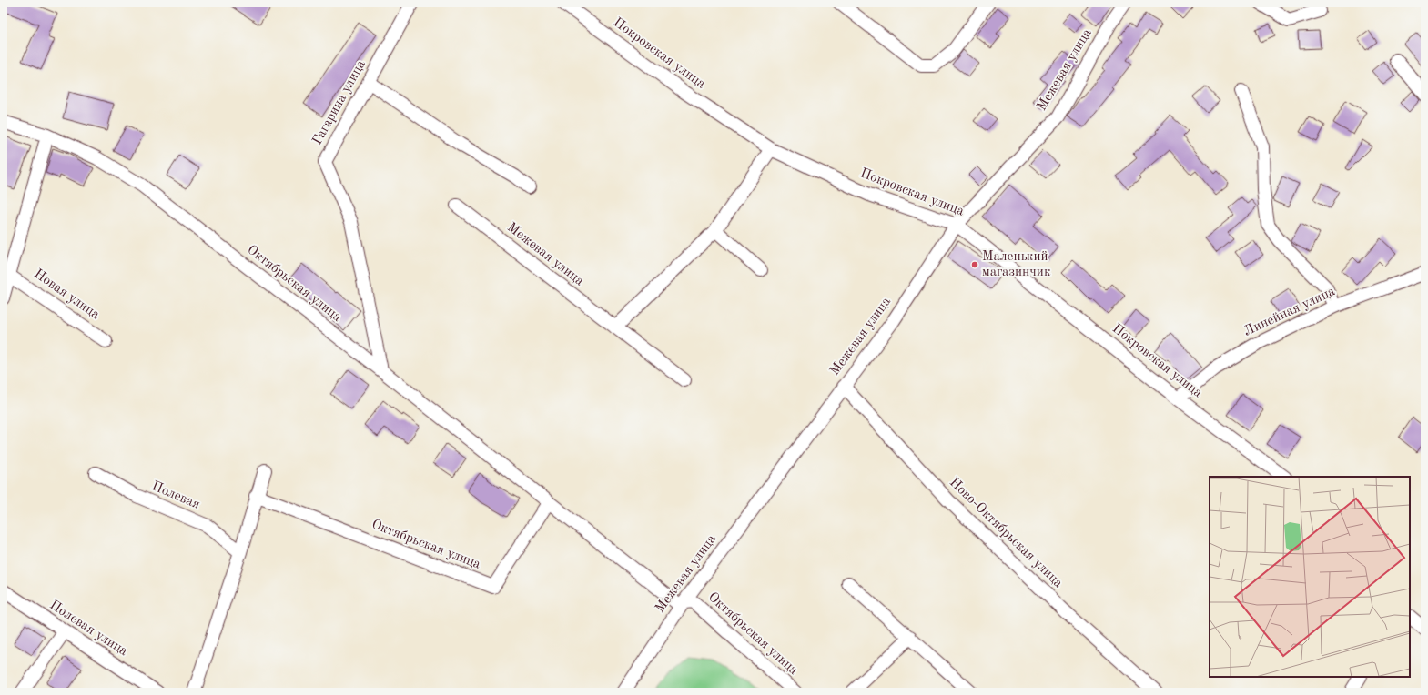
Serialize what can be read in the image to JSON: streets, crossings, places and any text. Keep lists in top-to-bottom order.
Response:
{
  "streets": {
    "street": [
      "Покровская улица",
      "Межевая улица",
      "Гагарина улица",
      "Октябрьская улица",
      "Новая улица",
      "Линейная улица",
      "Полевая",
      "Ново-Октябрьская улица",
      "Полевая улица"
    ]
  },
  "crossings": [
    ["Покровская улица", "Межевая улица"],
    ["Покровская улица", "Линейная улица"],
    ["Межевая улица", "Октябрьская улица"],
    ["Межевая улица", "Ново-Октябрьская улица"],
    ["Гагарина улица", "Октябрьская улица"]
  ],
  "places": ["Маленький магазинчик"]
}
